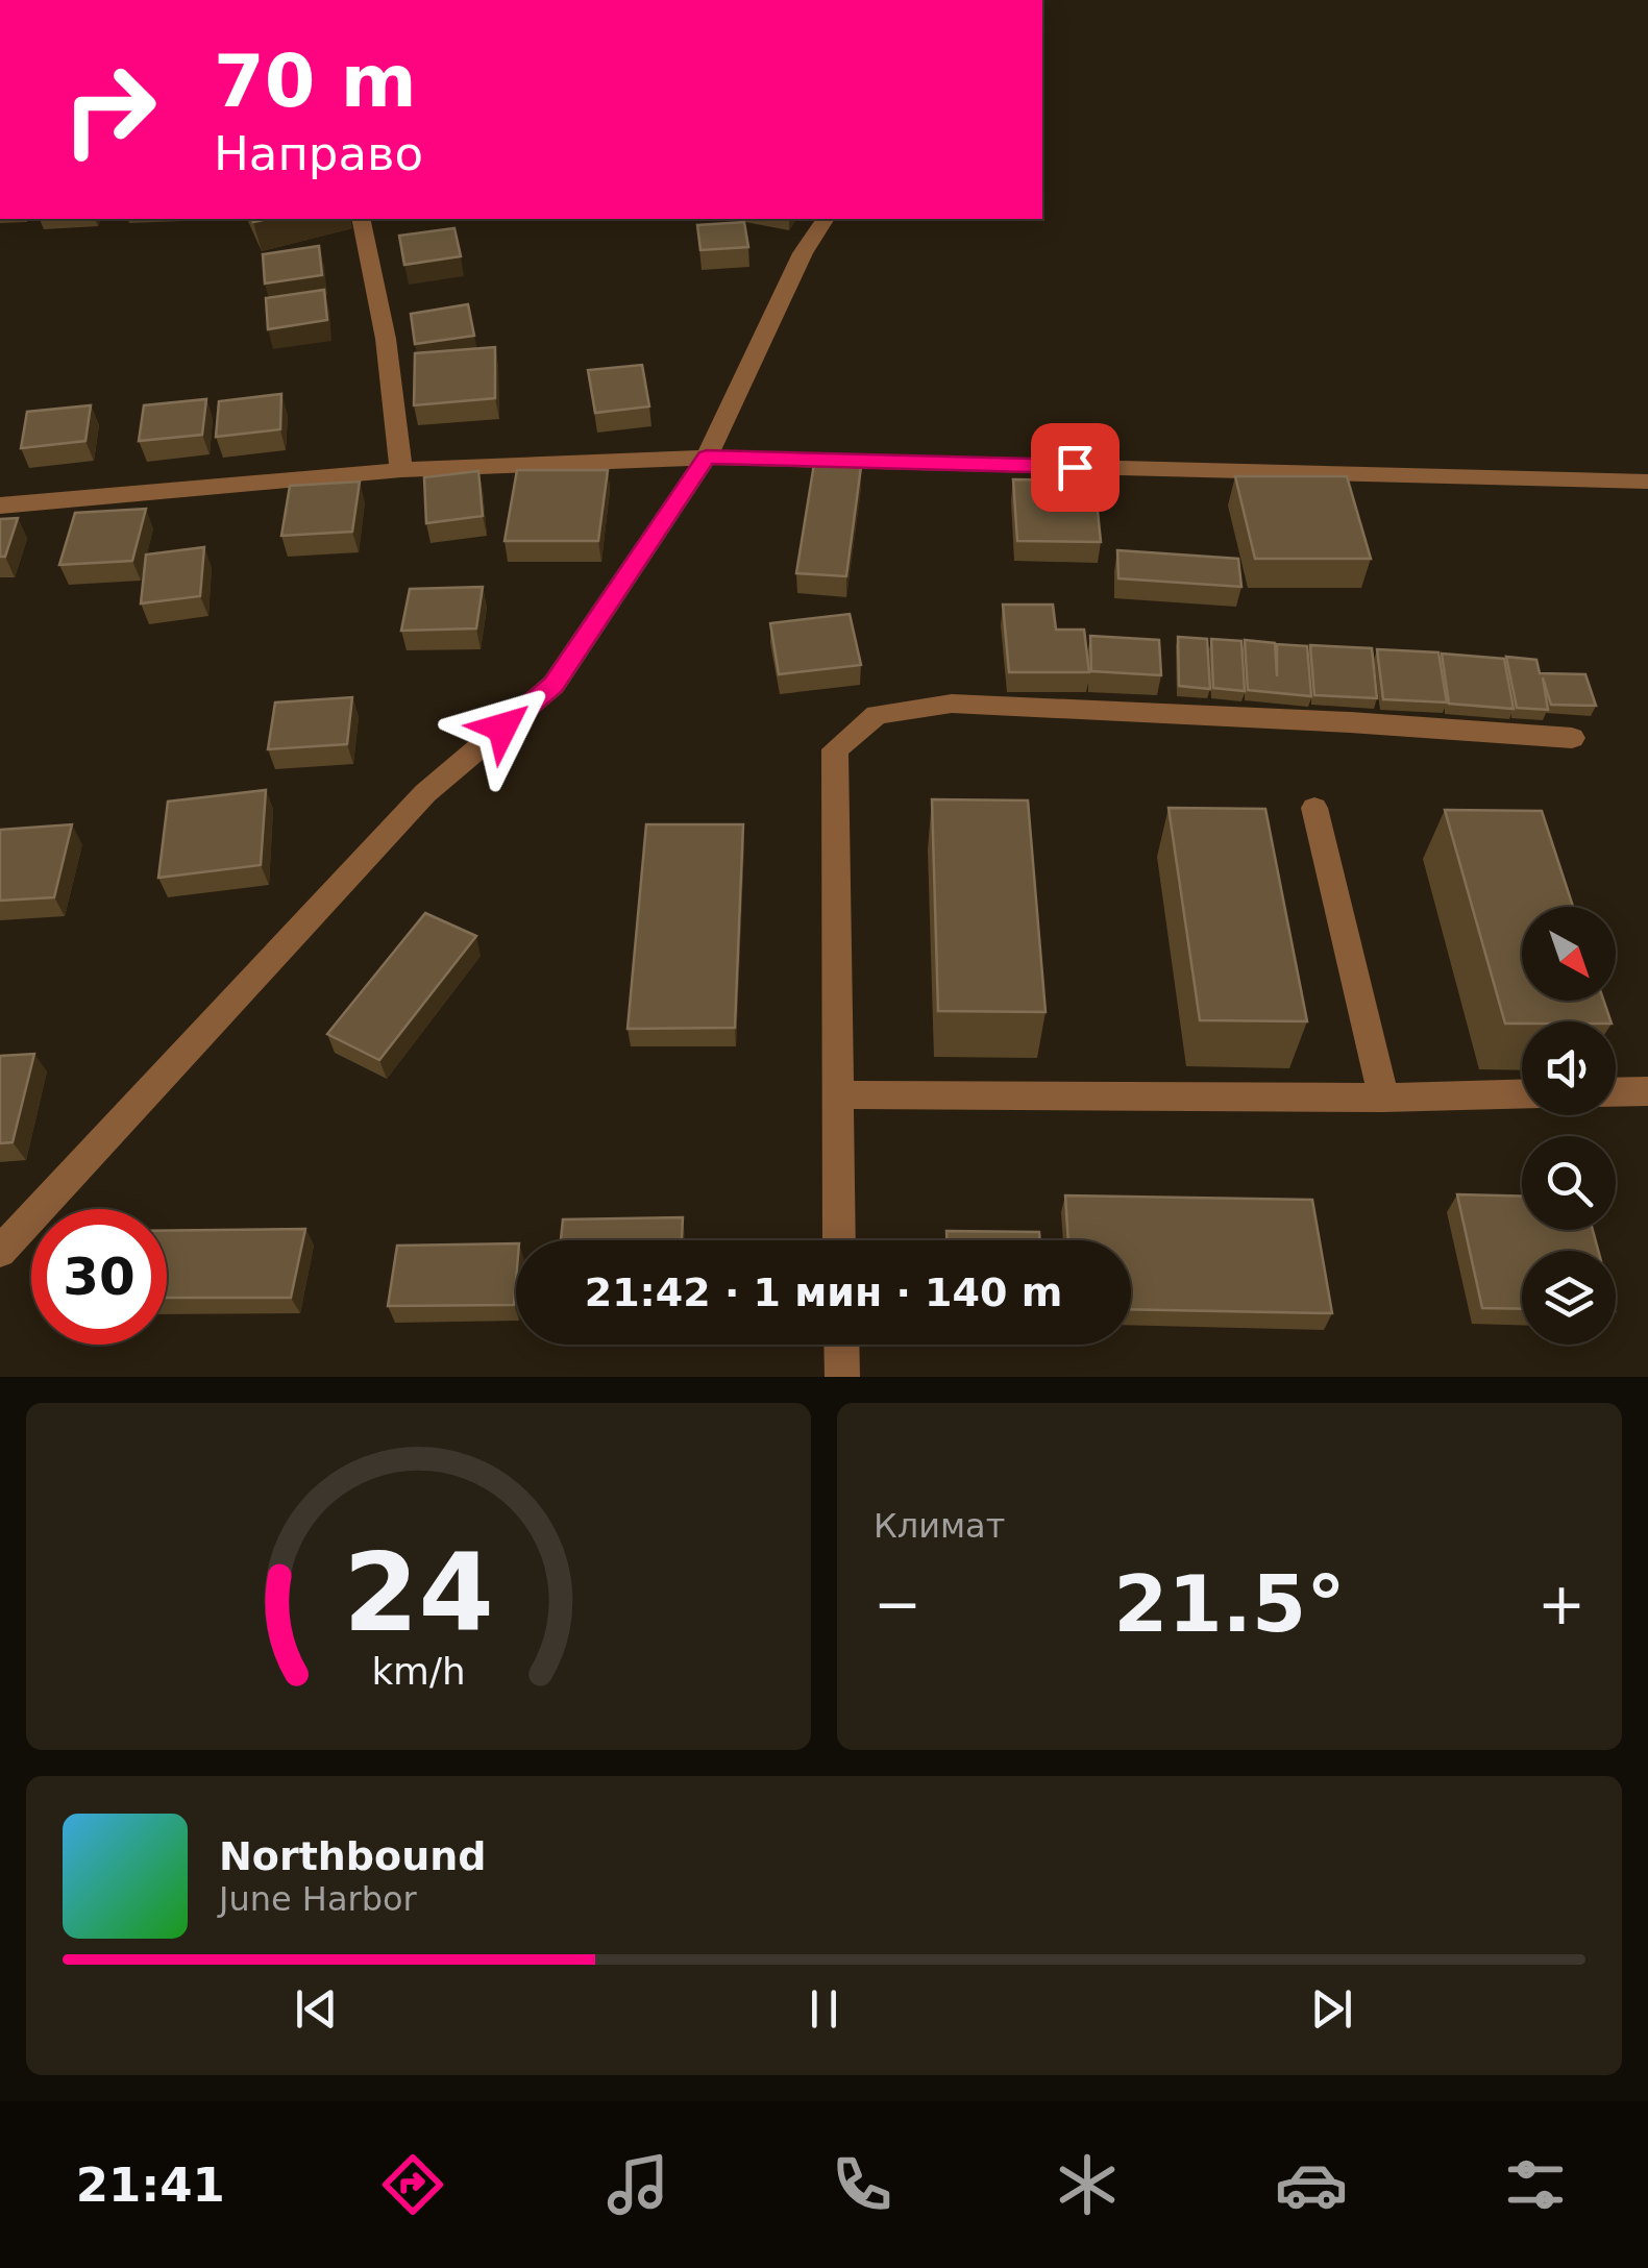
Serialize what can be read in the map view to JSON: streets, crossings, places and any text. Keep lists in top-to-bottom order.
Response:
{
  "north": "bottom right",
  "page": {
    "turn": ["70 m", "Направо"],
    "limit": "30",
    "trip": "21:42 · 1 мин · 140 m",
    "tile": "Климат",
    "heat": ["−", "21.5°", "+"],
    "song": ["Northbound", "June Harbor"],
    "tabs": "21:41",
    "gauge": ["24", "km/h"]
  }
}
